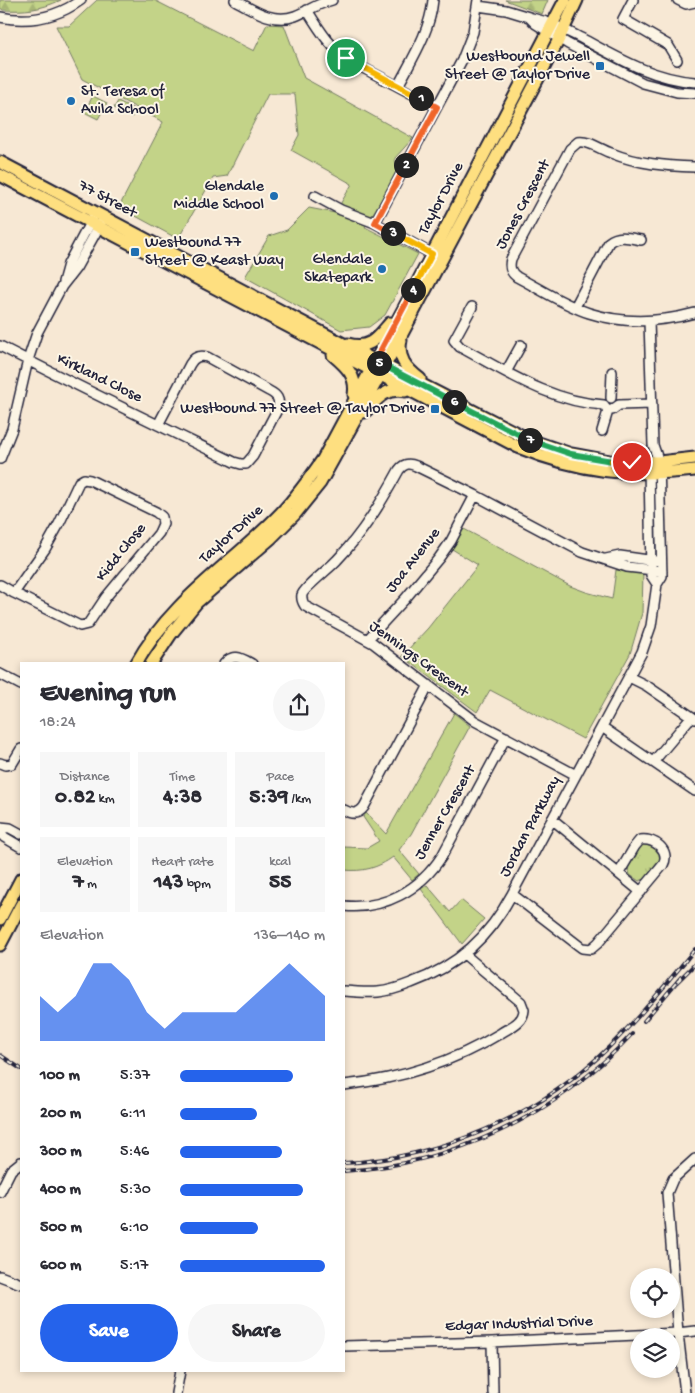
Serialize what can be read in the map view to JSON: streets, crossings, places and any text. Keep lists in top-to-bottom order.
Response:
{
  "streets": {
    "main road": ["Taylor Drive", "77 Street"],
    "street": [
      "Jones Crescent",
      "Kirkland Close",
      "Kidd Close",
      "Joa Avenue",
      "Jennings Crescent",
      "Jenner Crescent",
      "Jordan Parkway",
      "Edgar Industrial Drive"
    ]
  },
  "crossings": [
    ["Taylor Drive", "77 Street"],
    ["Joa Avenue", "Jennings Crescent"],
    ["Jennings Crescent", "Jenner Crescent"],
    ["Jennings Crescent", "Jordan Parkway"]
  ],
  "places": {
    "transit": ["Westbound Jewell Street @ Taylor Drive", "Westbound 77 Street @ Keast Way", "Westbound 77 Street @ Taylor Drive"],
    "other": ["St. Teresa of Avila School", "Glendale Middle School", "Glendale Skatepark"]
  },
  "page": {
    "pins": [
      "1",
      "2",
      "3",
      "4",
      "5",
      "6",
      "7"
    ],
    "heading": ["Evening run", "18:24"],
    "stats": [
      ["Distance", "0.82 km"],
      ["Time", "4:38"],
      ["Pace", "5:39 /km"],
      ["Elevation", "7 m"],
      ["Heart rate", "143 bpm"],
      ["kcal", "55"]
    ],
    "chart": ["Elevation", "136–140 m"],
    "list": [
      {
        "name": "100 m",
        "note": "5:37"
      },
      {
        "name": "200 m",
        "note": "6:11"
      },
      {
        "name": "300 m",
        "note": "5:46"
      },
      {
        "name": "400 m",
        "note": "5:30"
      },
      {
        "name": "500 m",
        "note": "6:10"
      },
      {
        "name": "600 m",
        "note": "5:17"
      }
    ],
    "buttons": ["Save", "Share"]
  }
}
